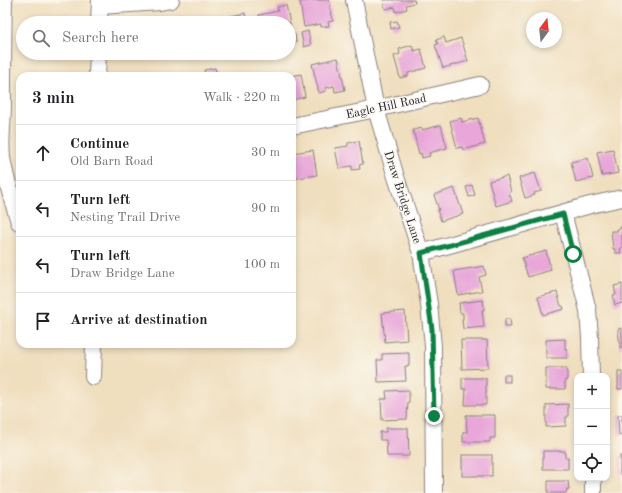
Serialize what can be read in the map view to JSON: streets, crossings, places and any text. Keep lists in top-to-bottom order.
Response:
{
  "streets": {
    "street": ["Eagle Hill Road", "Draw Bridge Lane"]
  },
  "crossings": [
    ["Eagle Hill Road", "Draw Bridge Lane"]
  ],
  "north": "top",
  "page": {
    "search": "Search here",
    "heading": ["3 min", "Walk · 220 m"],
    "list": [
      ["Continue", "Old Barn Road", "30 m"],
      ["Turn left", "Nesting Trail Drive", "90 m"],
      ["Turn left", "Draw Bridge Lane", "100 m"],
      "Arrive at destination"
    ],
    "map_buttons": ["+", "−"]
  }
}
